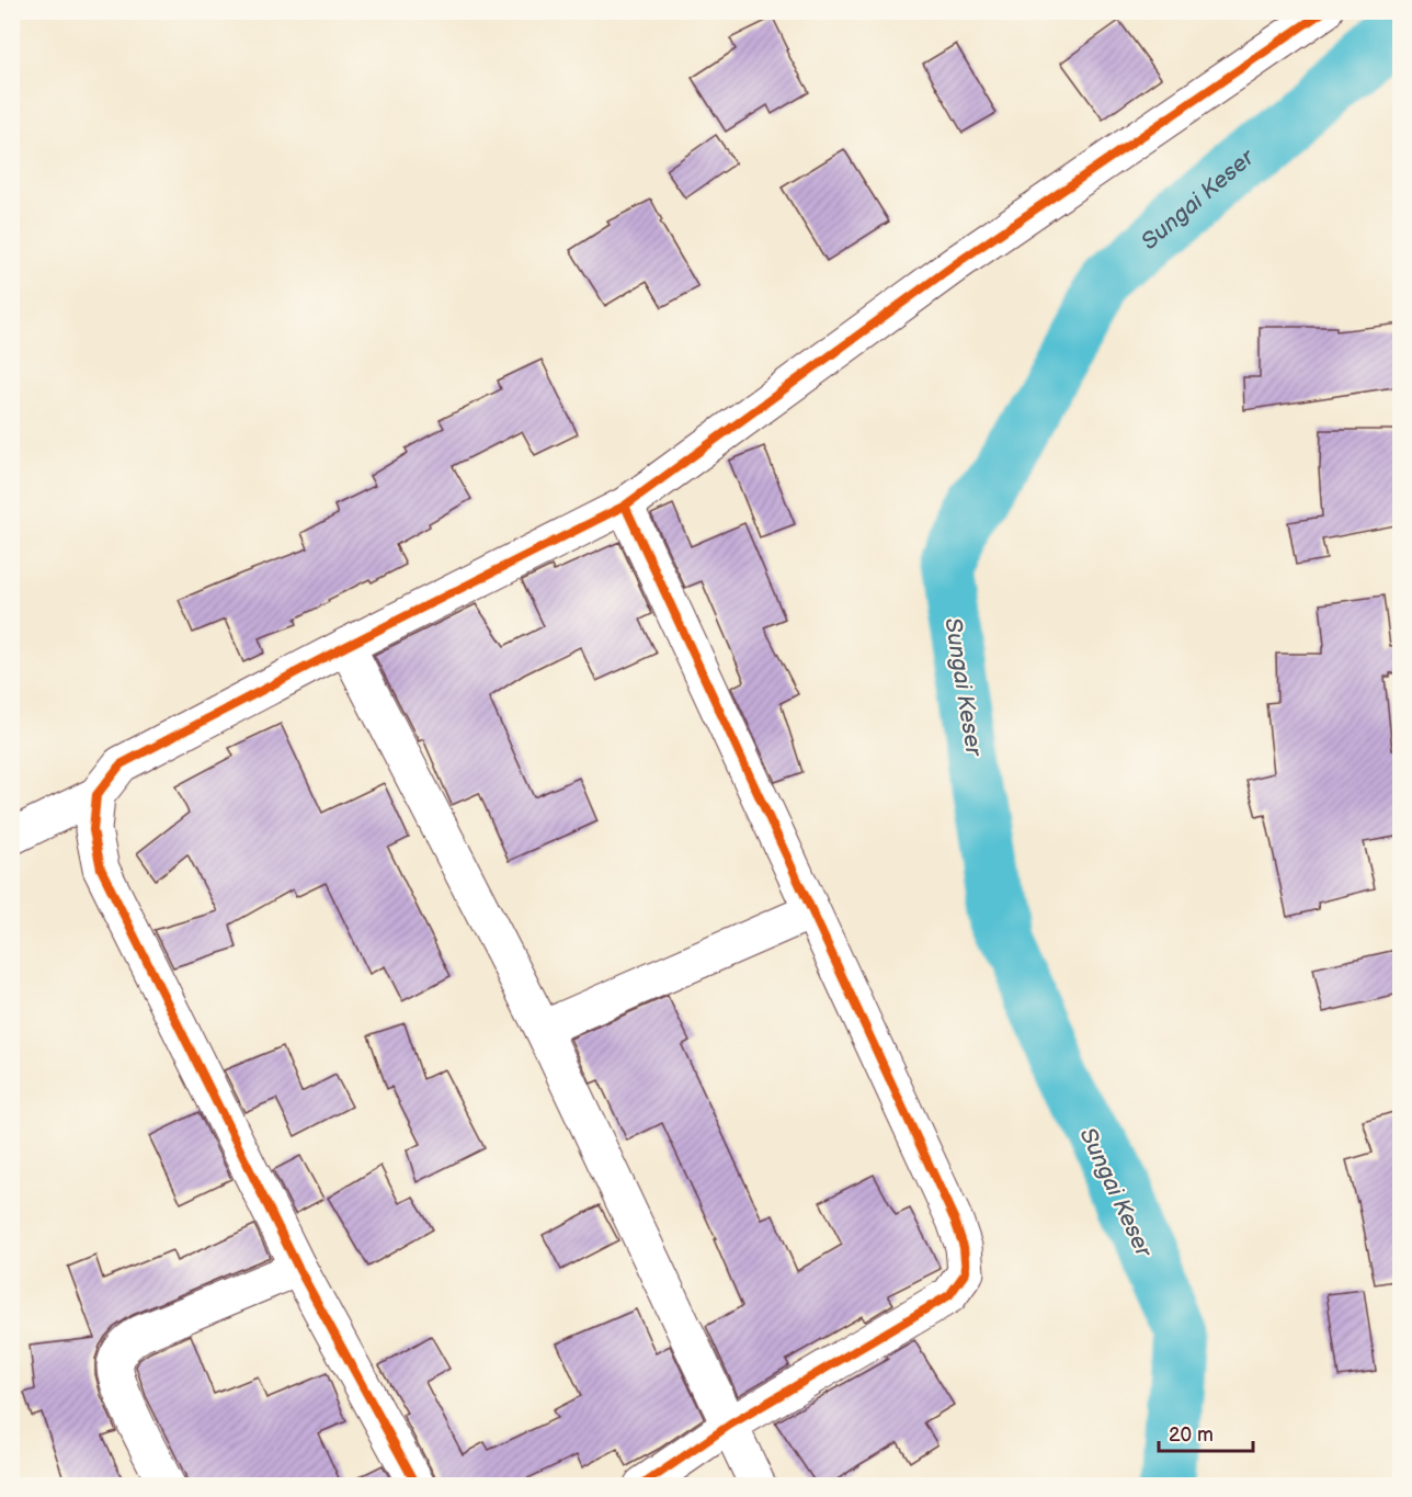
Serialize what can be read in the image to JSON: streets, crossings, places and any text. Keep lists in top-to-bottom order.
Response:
{
  "water": ["Sungai Keser"],
  "scale_bar": "20 m"
}
